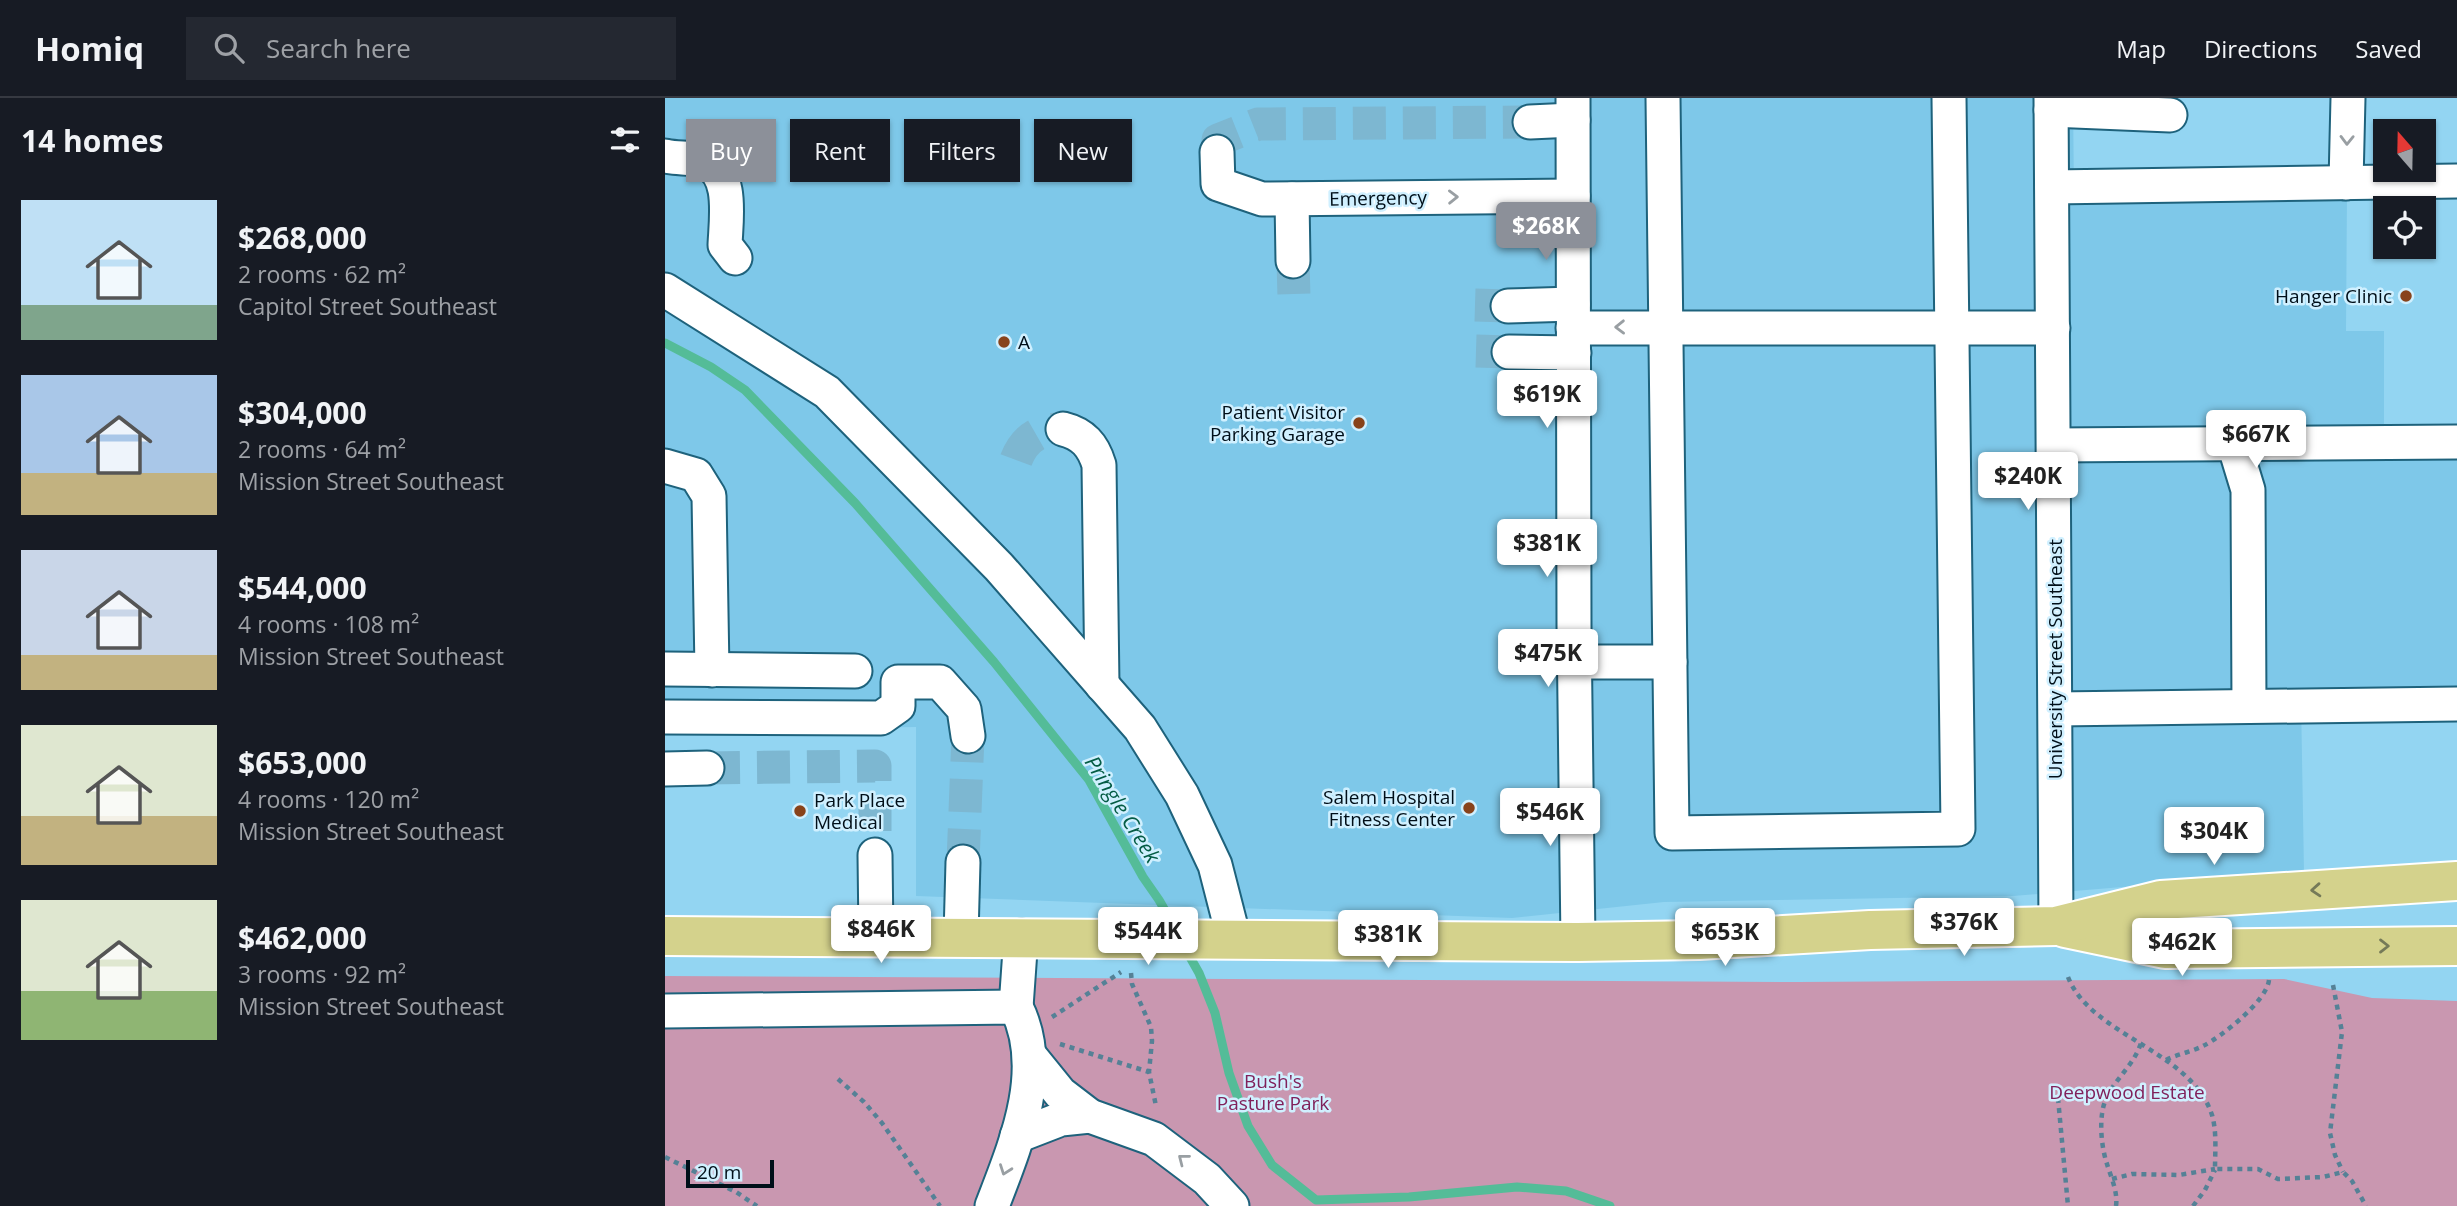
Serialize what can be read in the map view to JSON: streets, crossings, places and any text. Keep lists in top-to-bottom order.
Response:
{
  "streets": {
    "street": ["Emergency", "University Street Southeast"]
  },
  "water": ["Pringle Creek"],
  "parks": ["Bush's Pasture Park", "Deepwood Estate"],
  "places": [
    "Hanger Clinic",
    "A",
    "Patient Visitor Parking Garage",
    "Salem Hospital Fitness Center",
    "Park Place Medical"
  ],
  "scale_bar": "20 m",
  "north": "top",
  "page": {
    "header": "Homiq",
    "search": "Search here",
    "nav": ["Map", "Directions", "Saved"],
    "heading": "14 homes",
    "chip": [
      "Buy",
      "Rent",
      "Filters",
      "New"
    ],
    "list": [
      {
        "name": "$268,000",
        "note": "2 rooms · 62 m² · Capitol Street Southeast"
      },
      {
        "name": "$304,000",
        "note": "2 rooms · 64 m² · Mission Street Southeast"
      },
      {
        "name": "$544,000",
        "note": "4 rooms · 108 m² · Mission Street Southeast"
      },
      {
        "name": "$653,000",
        "note": "4 rooms · 120 m² · Mission Street Southeast"
      },
      {
        "name": "$462,000",
        "note": "3 rooms · 92 m² · Mission Street Southeast"
      }
    ],
    "price": [
      "$268K",
      "$619K",
      "$667K",
      "$240K",
      "$381K",
      "$475K",
      "$546K",
      "$304K",
      "$376K",
      "$846K",
      "$544K",
      "$653K",
      "$381K",
      "$462K"
    ],
    "scale": "20 m"
  }
}
